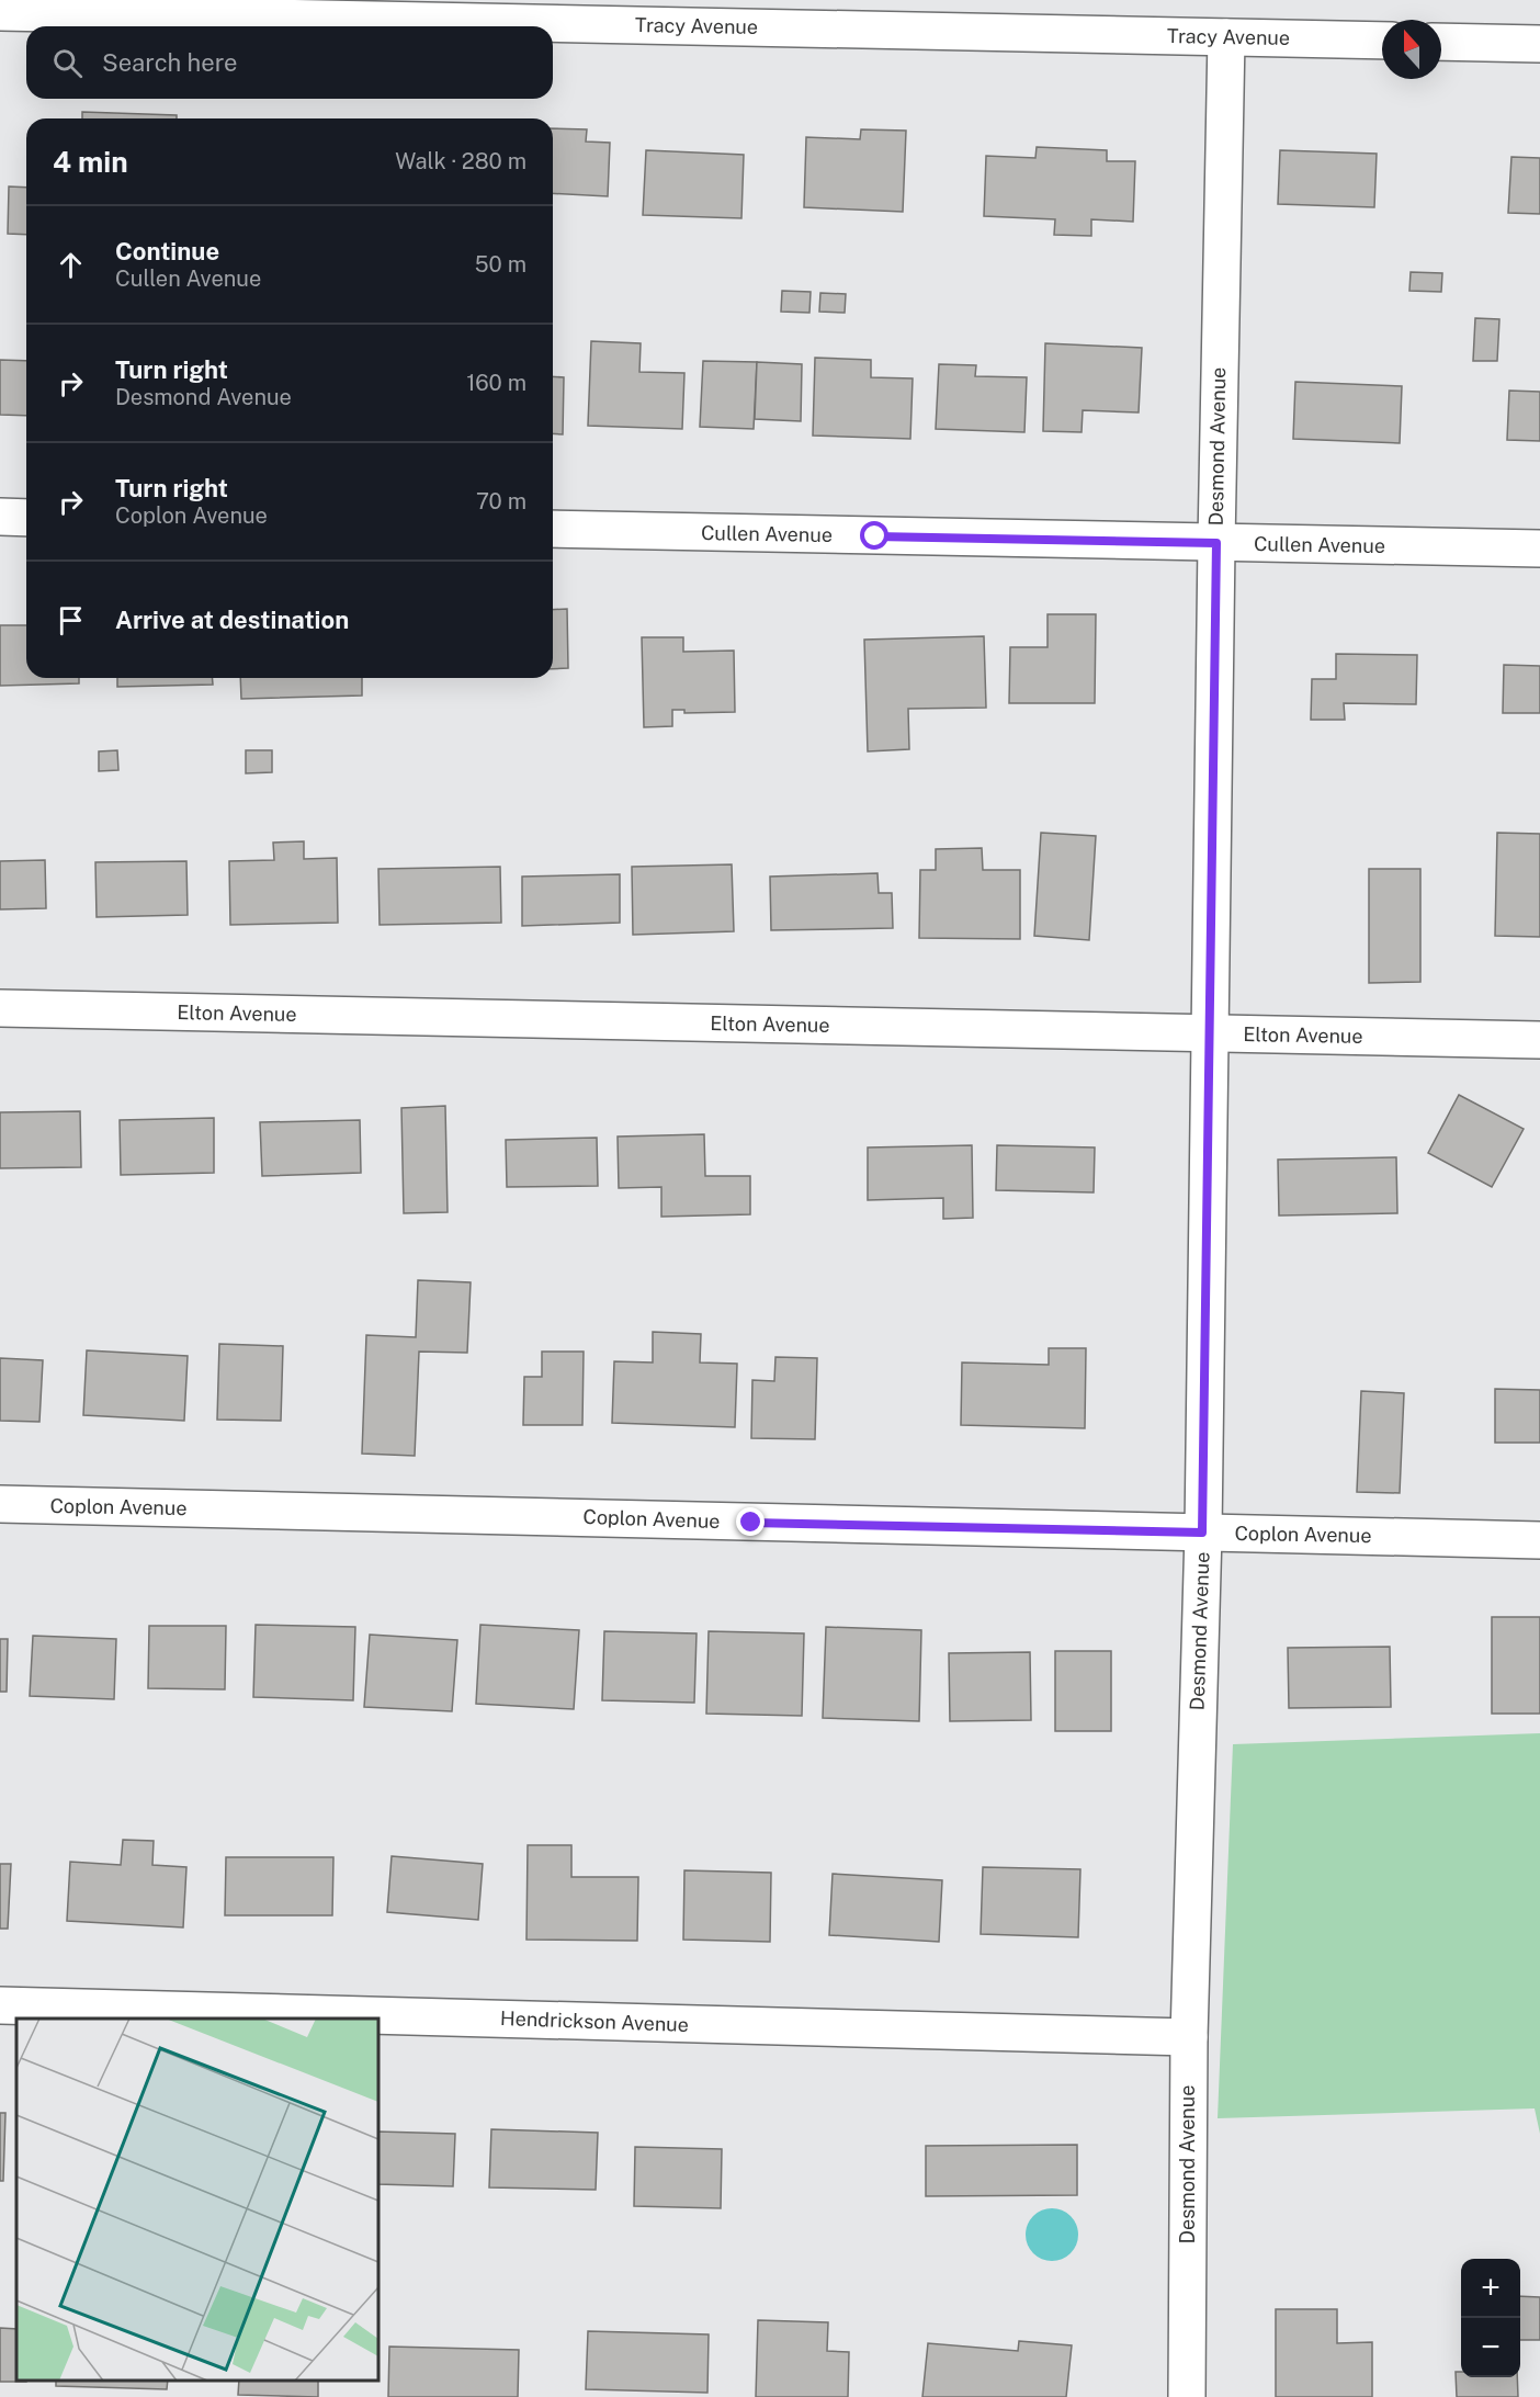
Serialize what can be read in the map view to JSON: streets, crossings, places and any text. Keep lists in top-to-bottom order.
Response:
{
  "streets": {
    "street": [
      "Tracy Avenue",
      "Desmond Avenue",
      "Cullen Avenue",
      "Elton Avenue",
      "Coplon Avenue",
      "Hendrickson Avenue"
    ]
  },
  "crossings": [
    ["Tracy Avenue", "Desmond Avenue"],
    ["Desmond Avenue", "Cullen Avenue"],
    ["Desmond Avenue", "Elton Avenue"],
    ["Desmond Avenue", "Coplon Avenue"],
    ["Desmond Avenue", "Hendrickson Avenue"]
  ],
  "north": "top",
  "page": {
    "search": "Search here",
    "heading": ["4 min", "Walk · 280 m"],
    "list": [
      ["Continue", "Cullen Avenue", "50 m"],
      ["Turn right", "Desmond Avenue", "160 m"],
      ["Turn right", "Coplon Avenue", "70 m"],
      "Arrive at destination"
    ],
    "map_buttons": ["+", "−"]
  }
}
